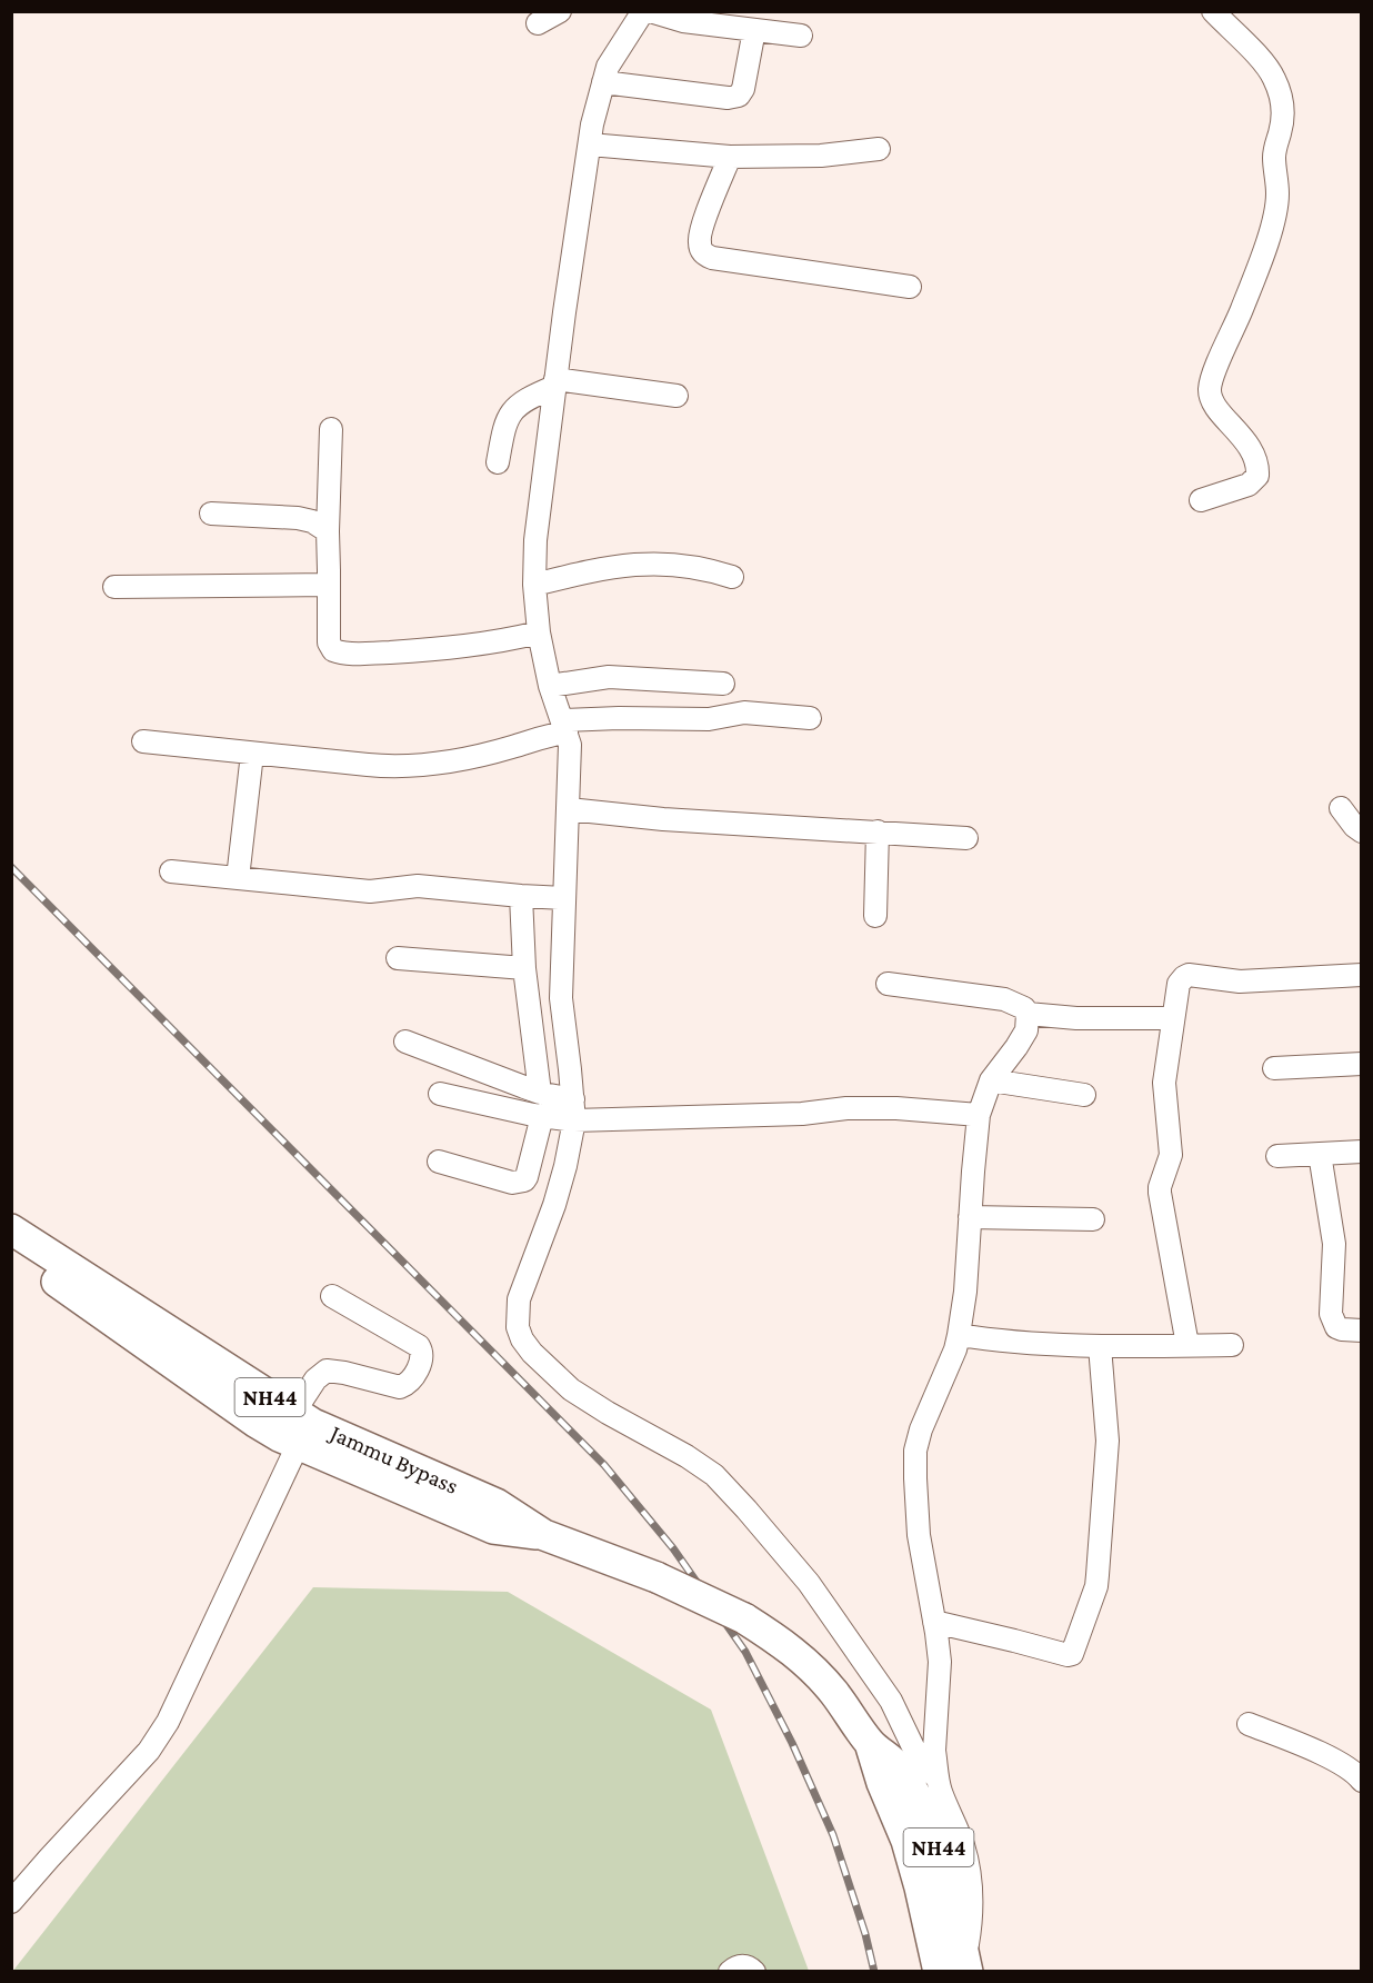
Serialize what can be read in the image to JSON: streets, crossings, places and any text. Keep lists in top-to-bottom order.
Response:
{
  "streets": {
    "highway": ["NH44", "Jammu Bypass"]
  }
}
